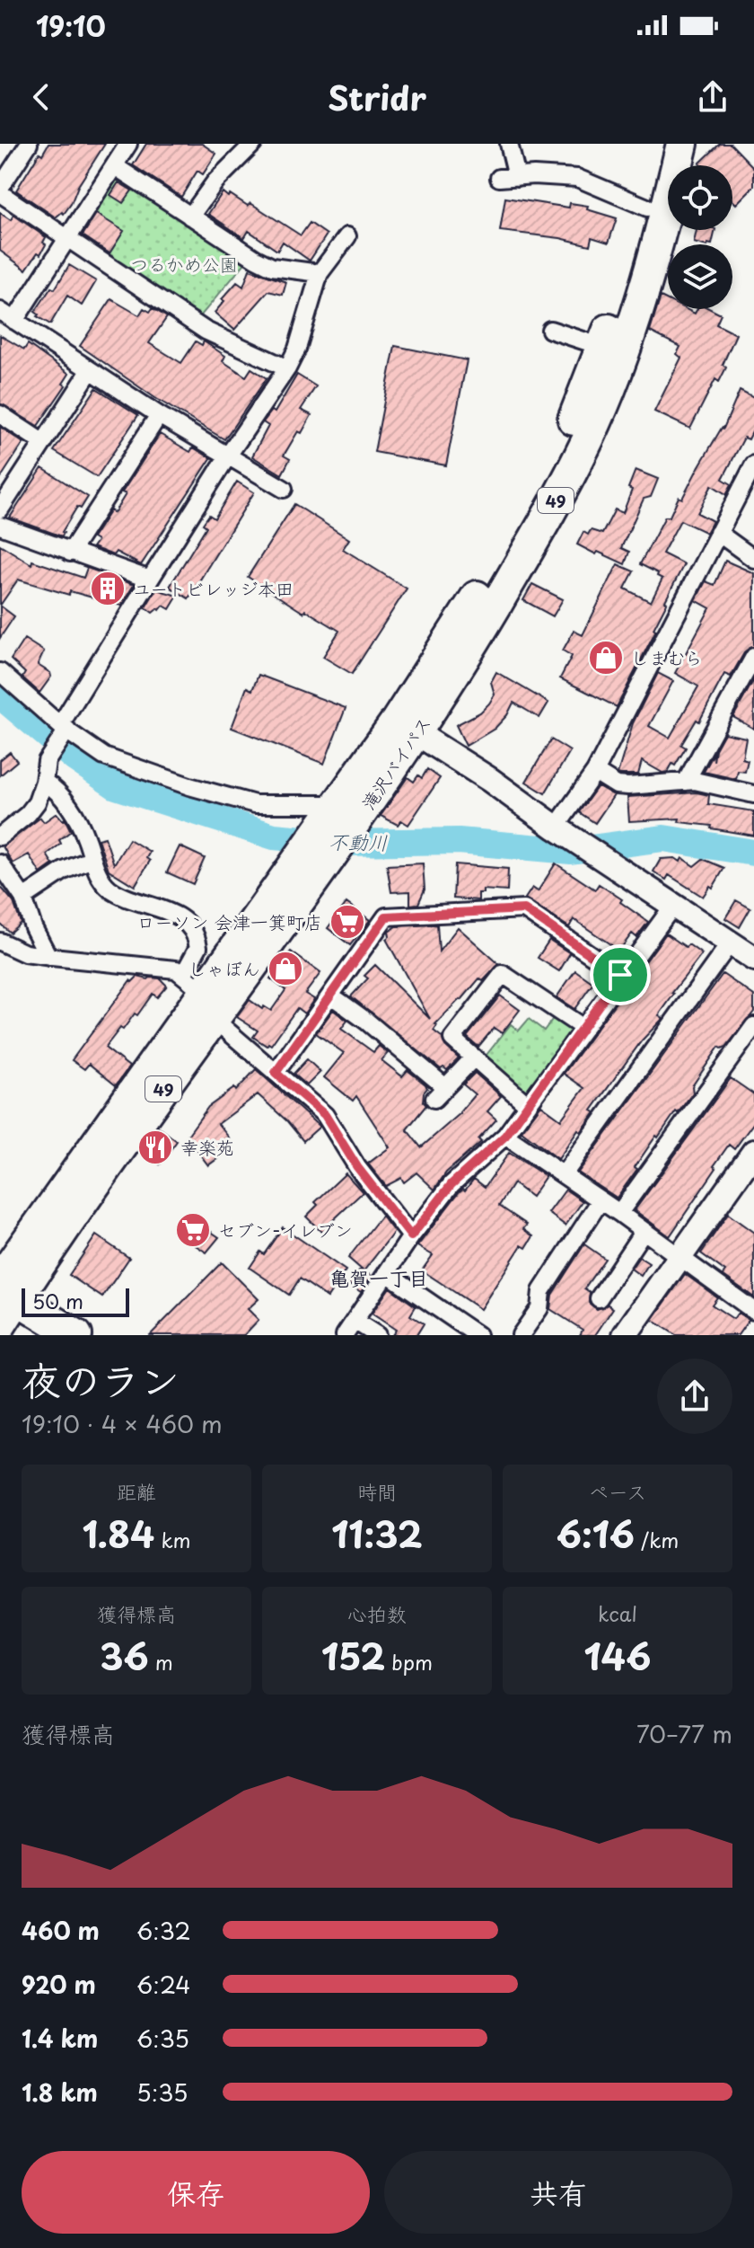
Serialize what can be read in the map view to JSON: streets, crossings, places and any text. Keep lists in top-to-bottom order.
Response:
{
  "streets": {
    "highway": ["49", "滝沢バイパス"]
  },
  "districts": ["亀賀一丁目"],
  "water": ["不動川"],
  "parks": ["つるかめ公園"],
  "places": {
    "building": ["ユートビレッジ本田"],
    "shop": ["しまむら", "しゃぼん"],
    "supermarket": ["ローソン 会津一箕町店", "セブン-イレブン"],
    "restaurant": ["幸楽苑"]
  },
  "scale_bar": "50 m",
  "page": {
    "status": "19:10",
    "header": "Stridr",
    "scale": "50 m",
    "heading": ["夜のラン", "19:10 · 4 × 460 m"],
    "stats": [
      ["距離", "1.84 km"],
      ["時間", "11:32"],
      ["ペース", "6:16 /km"],
      ["獲得標高", "36 m"],
      ["心拍数", "152 bpm"],
      ["kcal", "146"]
    ],
    "chart": ["獲得標高", "70–77 m"],
    "list": [
      {
        "name": "460 m",
        "note": "6:32"
      },
      {
        "name": "920 m",
        "note": "6:24"
      },
      {
        "name": "1.4 km",
        "note": "6:35"
      },
      {
        "name": "1.8 km",
        "note": "5:35"
      }
    ],
    "buttons": ["保存", "共有"]
  }
}
